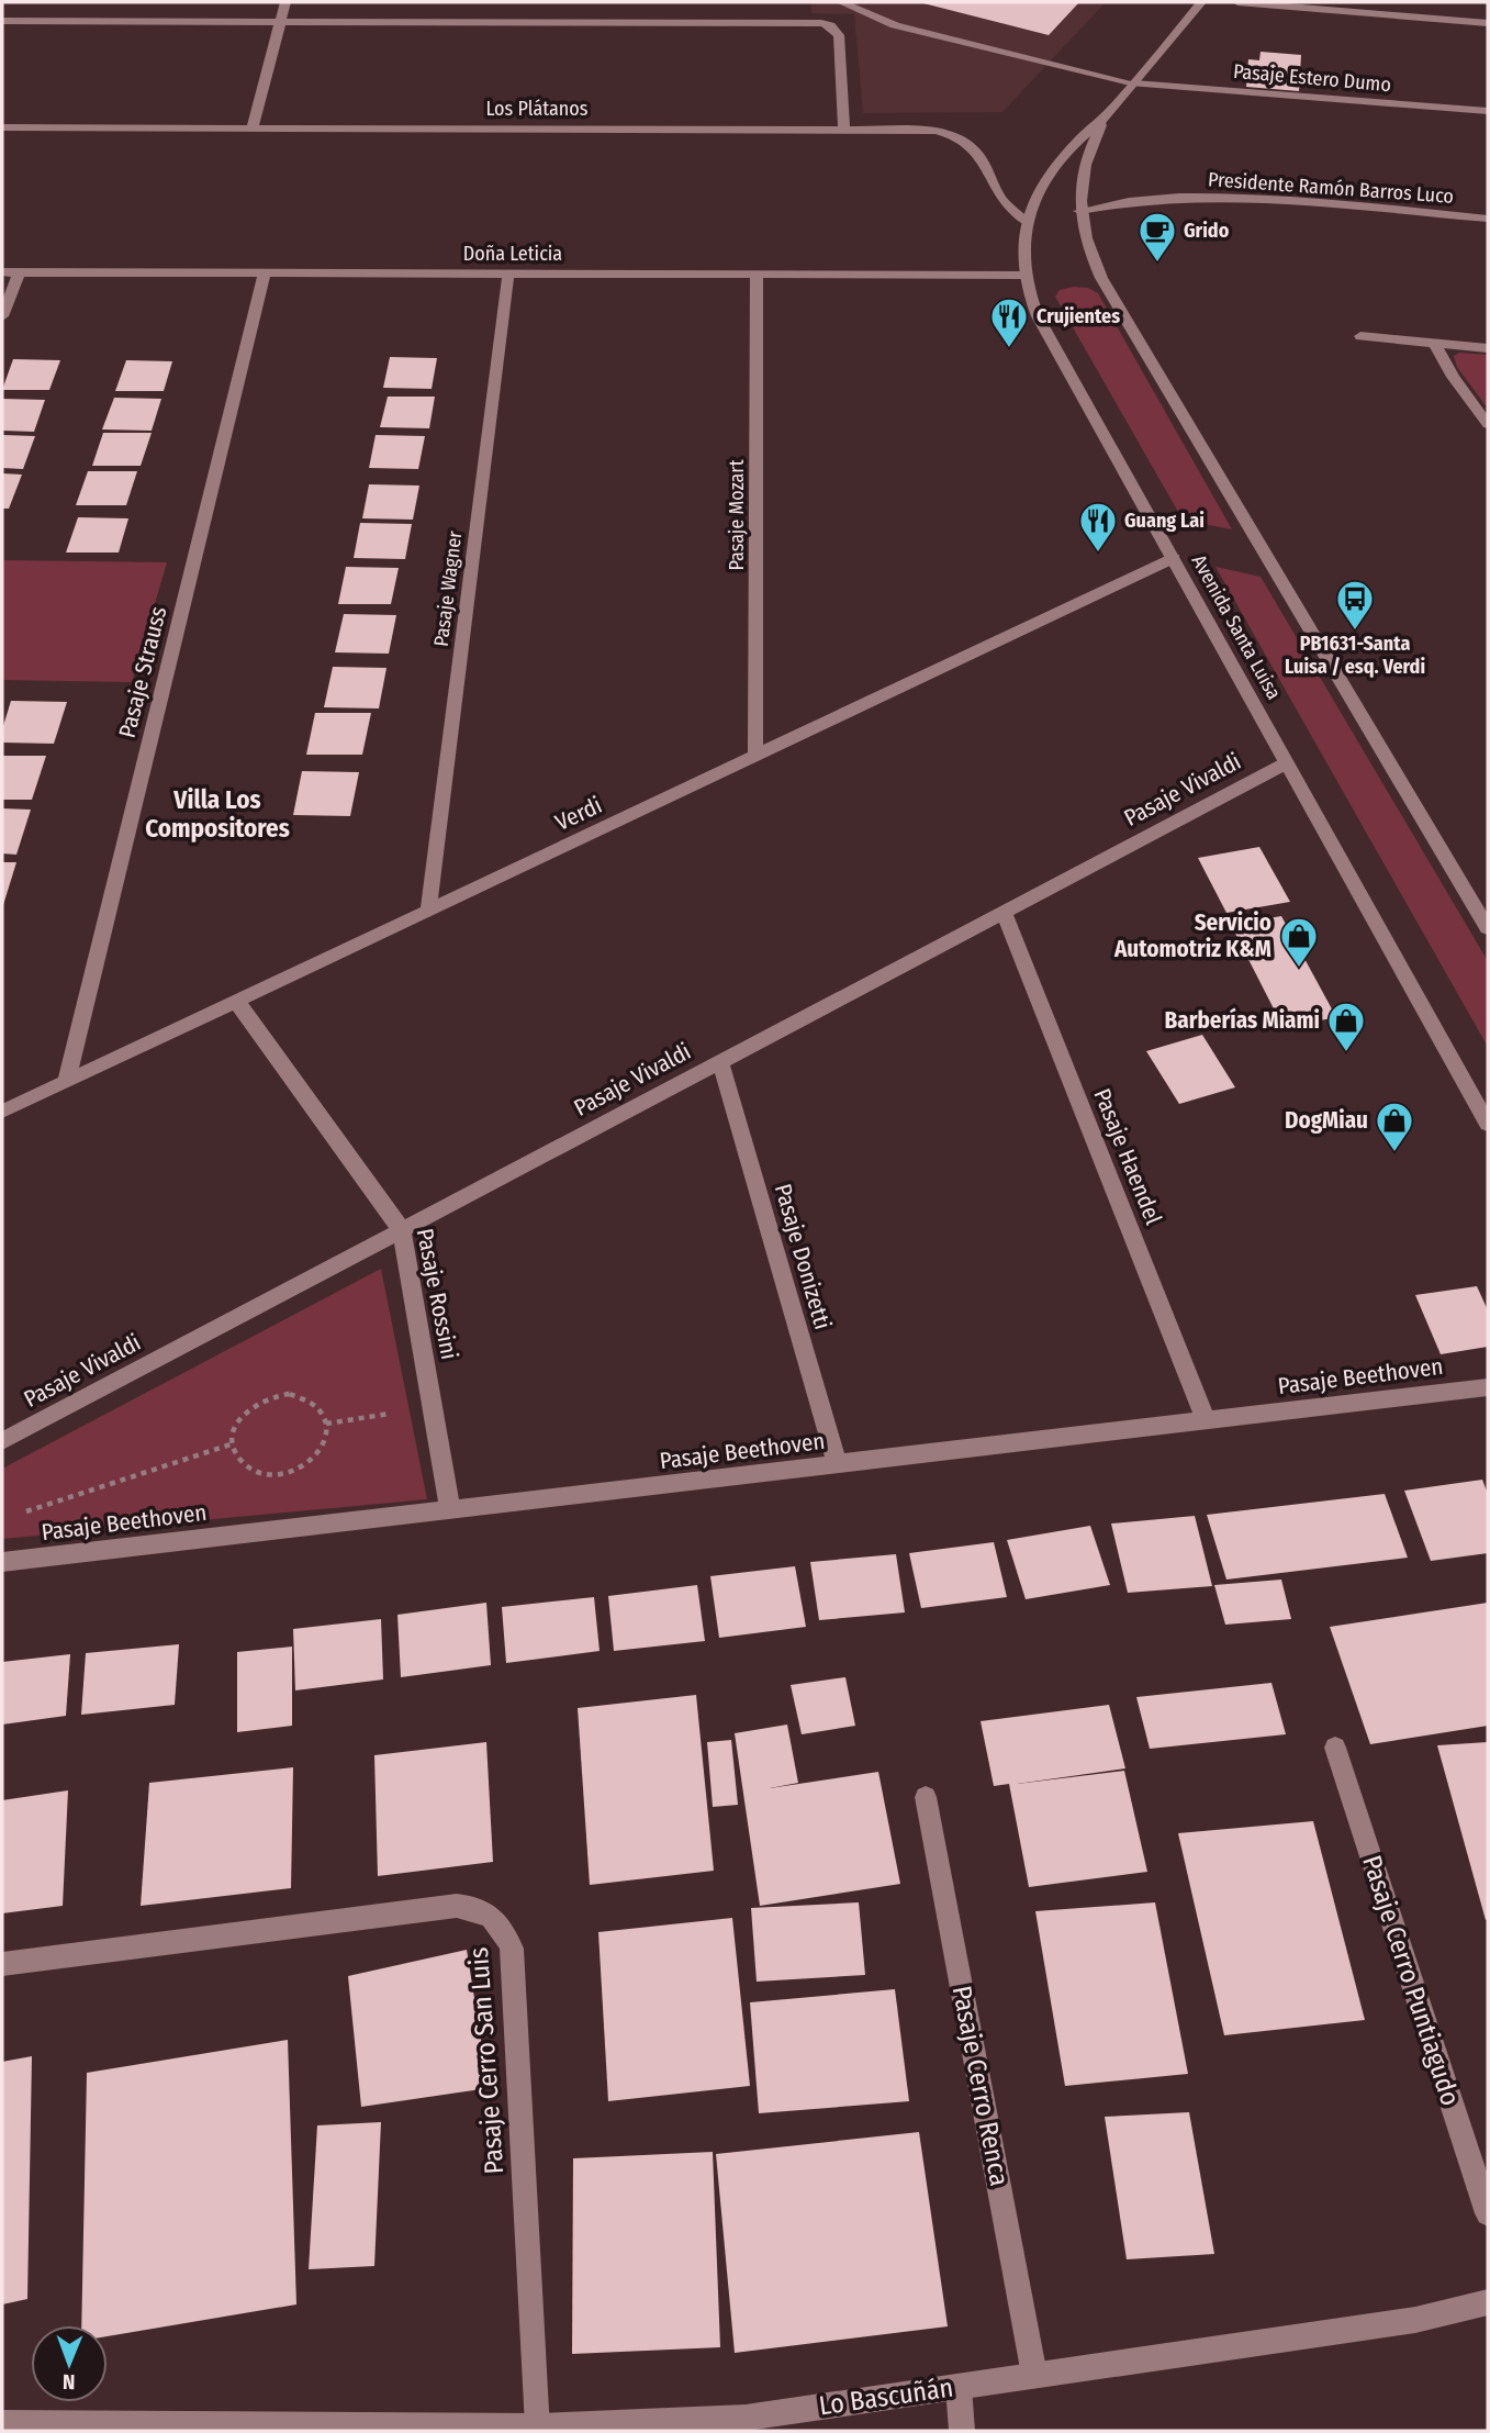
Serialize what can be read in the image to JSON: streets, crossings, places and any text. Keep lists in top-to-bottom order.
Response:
{
  "streets": {
    "street": [
      "Pasaje Estero Dumo",
      "Los Plátanos",
      "Presidente Ramón Barros Luco",
      "Doña Leticia",
      "Pasaje Mozart",
      "Pasaje Wagner",
      "Avenida Santa Luisa",
      "Pasaje Strauss",
      "Pasaje Vivaldi",
      "Verdi",
      "Pasaje Haendel",
      "Pasaje Donizetti",
      "Pasaje Rossini",
      "Pasaje Beethoven",
      "Pasaje Cerro Puntiagudo",
      "Pasaje Cerro San Luis",
      "Pasaje Cerro Renca",
      "Lo Bascuñán"
    ]
  },
  "crossings": [
    ["Pasaje Estero Dumo", "Avenida Santa Luisa"],
    ["Los Plátanos", "Avenida Santa Luisa"],
    ["Presidente Ramón Barros Luco", "Avenida Santa Luisa"],
    ["Doña Leticia", "Pasaje Mozart"],
    ["Doña Leticia", "Pasaje Wagner"],
    ["Doña Leticia", "Avenida Santa Luisa"],
    ["Doña Leticia", "Pasaje Strauss"],
    ["Pasaje Mozart", "Verdi"],
    ["Pasaje Wagner", "Verdi"],
    ["Avenida Santa Luisa", "Pasaje Vivaldi"],
    ["Avenida Santa Luisa", "Verdi"],
    ["Pasaje Strauss", "Verdi"],
    ["Pasaje Vivaldi", "Pasaje Haendel"],
    ["Pasaje Vivaldi", "Pasaje Donizetti"],
    ["Pasaje Vivaldi", "Pasaje Rossini"],
    ["Verdi", "Pasaje Rossini"],
    ["Pasaje Haendel", "Pasaje Beethoven"],
    ["Pasaje Donizetti", "Pasaje Beethoven"],
    ["Pasaje Rossini", "Pasaje Beethoven"],
    ["Pasaje Cerro San Luis", "Lo Bascuñán"],
    ["Pasaje Cerro Renca", "Lo Bascuñán"]
  ],
  "districts": ["Villa Los Compositores"],
  "places": {
    "cafe": ["Grido"],
    "restaurant": ["Crujientes", "Guang Lai"],
    "bus stop": ["PB1631-Santa Luisa / esq. Verdi"],
    "shop": ["Servicio Automotriz K&M", "Barberías Miami", "DogMiau"]
  },
  "north": "bottom"
}
